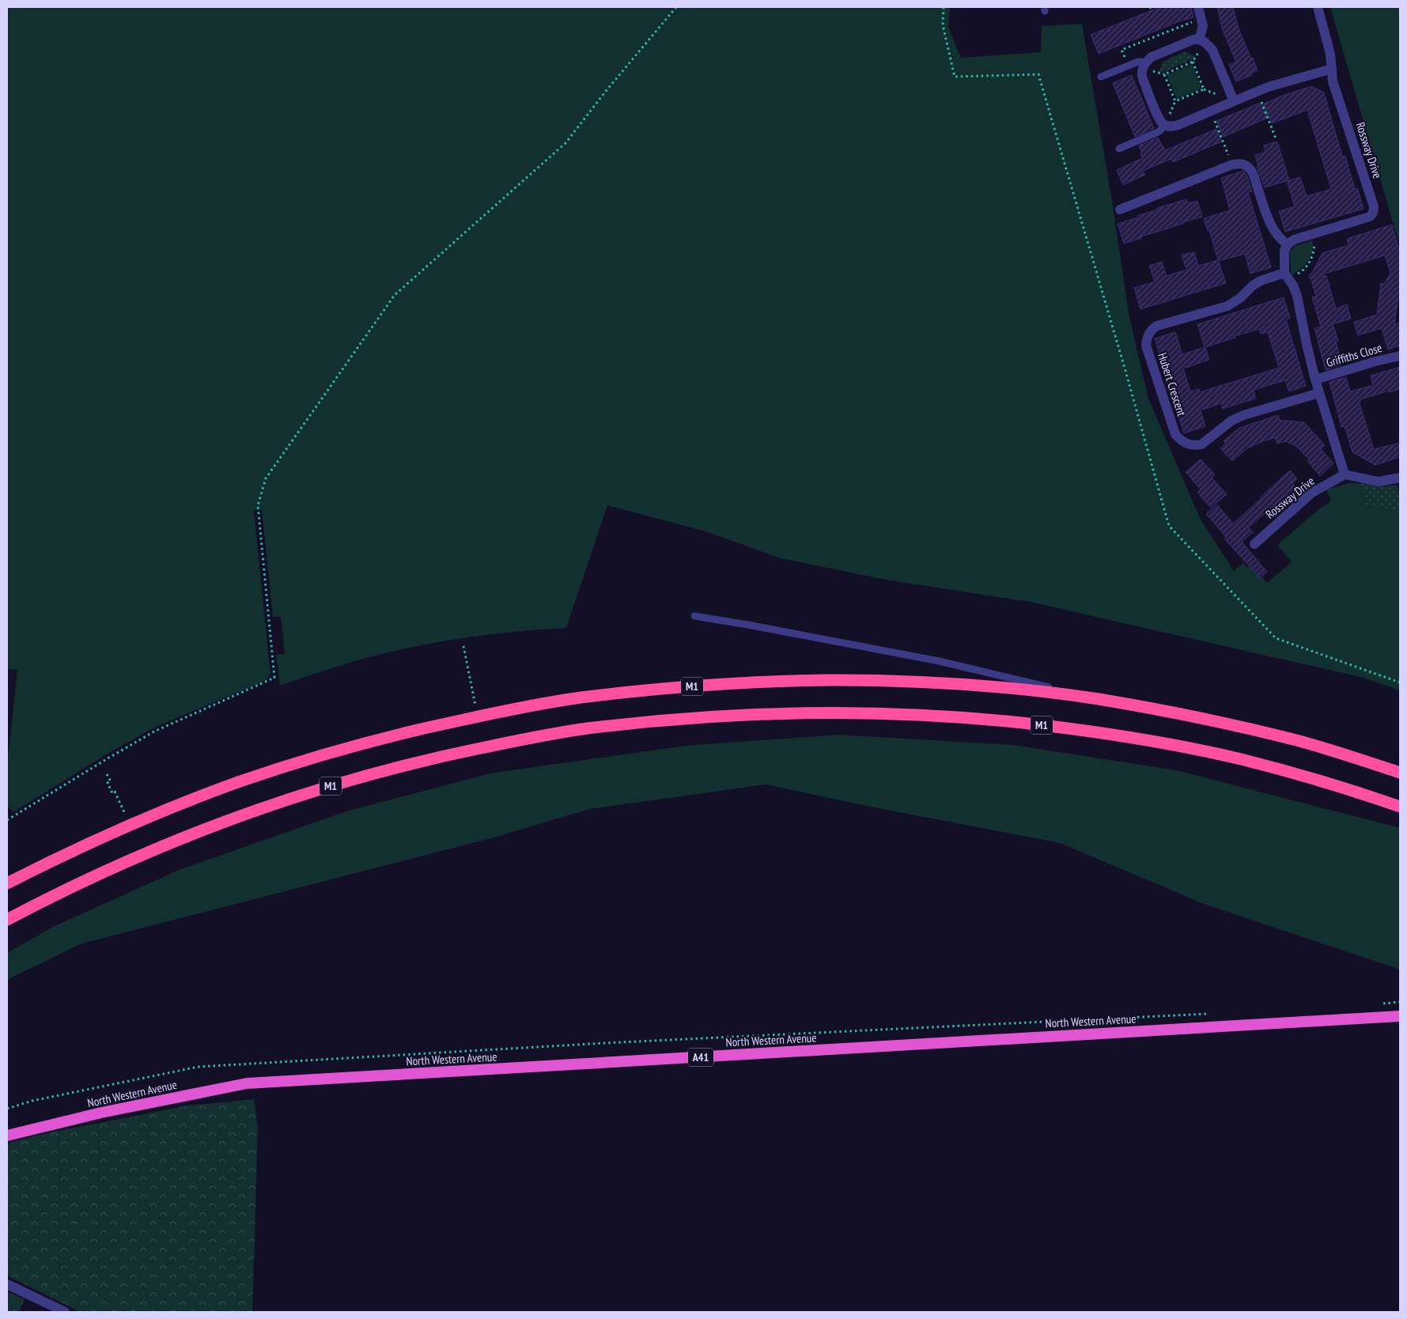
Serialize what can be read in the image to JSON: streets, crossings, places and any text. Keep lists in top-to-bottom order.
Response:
{
  "streets": {
    "highway": ["M1", "North Western Avenue", "A41"],
    "street": ["Rossway Drive", "Griffiths Close", "Hubert Crescent"]
  }
}
